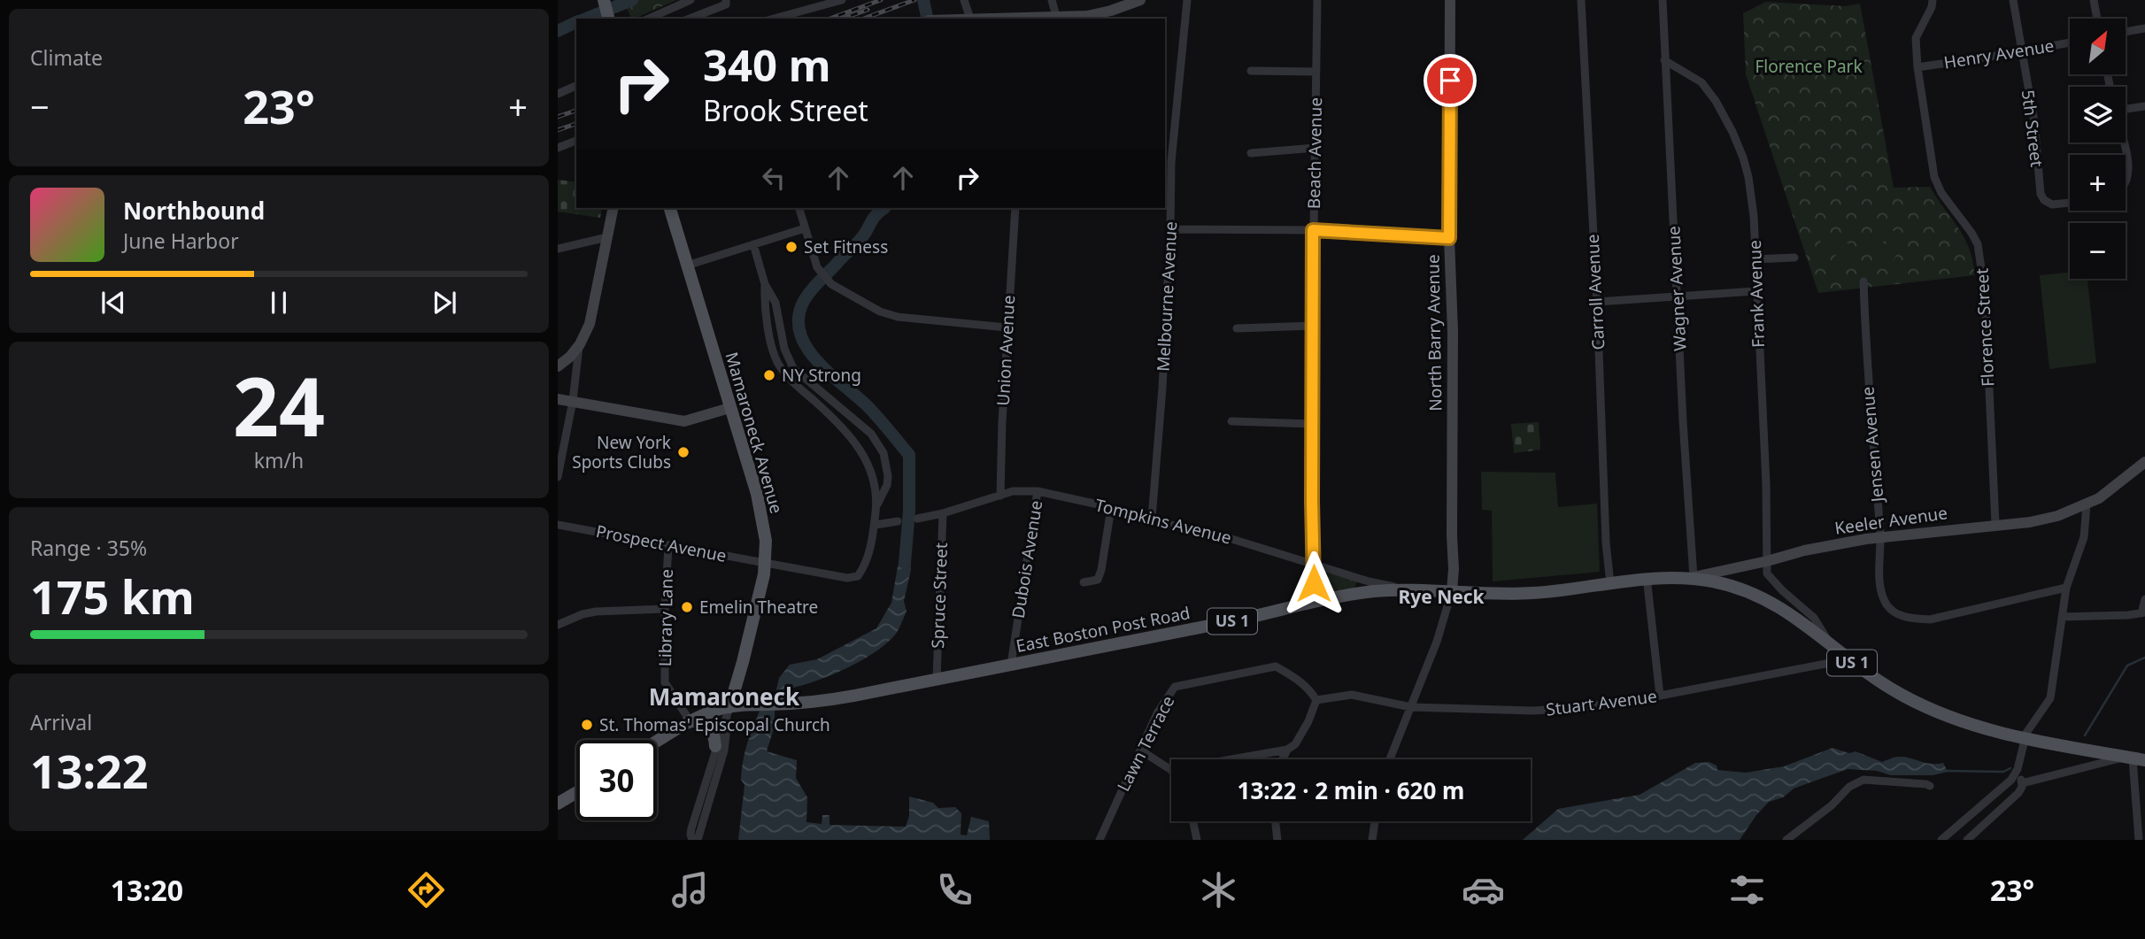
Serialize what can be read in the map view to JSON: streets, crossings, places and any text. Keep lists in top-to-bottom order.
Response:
{
  "streets": {
    "main road": ["Mamaroneck Avenue", "US 1", "East Boston Post Road"],
    "street": [
      "Henry Avenue",
      "5th Street",
      "Beach Avenue",
      "Wagner Avenue",
      "Carroll Avenue",
      "Frank Avenue",
      "Melbourne Avenue",
      "Florence Street",
      "North Barry Avenue",
      "Union Avenue",
      "Jensen Avenue",
      "Keeler Avenue",
      "Tompkins Avenue",
      "Prospect Avenue",
      "Dubois Avenue",
      "Spruce Street",
      "Library Lane",
      "Stuart Avenue",
      "Lawn Terrace"
    ]
  },
  "crossings": [
    ["Henry Avenue", "5th Street"],
    ["Henry Avenue", "Florence Street"],
    ["Beach Avenue", "Tompkins Avenue"],
    ["Beach Avenue", "East Boston Post Road"],
    ["Wagner Avenue", "Frank Avenue"],
    ["Wagner Avenue", "Keeler Avenue"],
    ["Wagner Avenue", "East Boston Post Road"],
    ["Carroll Avenue", "East Boston Post Road"],
    ["Frank Avenue", "Keeler Avenue"],
    ["Melbourne Avenue", "Tompkins Avenue"],
    ["Florence Street", "Keeler Avenue"],
    ["North Barry Avenue", "East Boston Post Road"],
    ["Union Avenue", "Tompkins Avenue"],
    ["Mamaroneck Avenue", "Prospect Avenue"],
    ["Mamaroneck Avenue", "US 1"],
    ["Mamaroneck Avenue", "East Boston Post Road"],
    ["Jensen Avenue", "Keeler Avenue"],
    ["Keeler Avenue", "East Boston Post Road"],
    ["Tompkins Avenue", "Dubois Avenue"],
    ["Tompkins Avenue", "Spruce Street"],
    ["Tompkins Avenue", "East Boston Post Road"],
    ["Prospect Avenue", "Library Lane"],
    ["Dubois Avenue", "East Boston Post Road"],
    ["Spruce Street", "East Boston Post Road"],
    ["Library Lane", "US 1"],
    ["US 1", "East Boston Post Road"],
    ["East Boston Post Road", "Stuart Avenue"],
    ["Stuart Avenue", "Lawn Terrace"]
  ],
  "districts": ["Rye Neck", "Mamaroneck"],
  "parks": ["Florence Park"],
  "places": [
    "Set Fitness",
    "NY Strong",
    "New York Sports Clubs",
    "Emelin Theatre",
    "St. Thomas' Episcopal Church"
  ],
  "north": "top right",
  "page": {
    "tile": [
      "Climate",
      ["24", "km/h"],
      ["Range · 35%", "175 km"],
      ["Arrival", "13:22"]
    ],
    "map_buttons": ["+", "−"],
    "turn": ["340 m", "Brook Street"],
    "heat": ["−", "23°", "+"],
    "song": ["Northbound", "June Harbor"],
    "limit": "30",
    "trip": "13:22 · 2 min · 620 m",
    "tabs": ["13:20", "23°"]
  }
}
